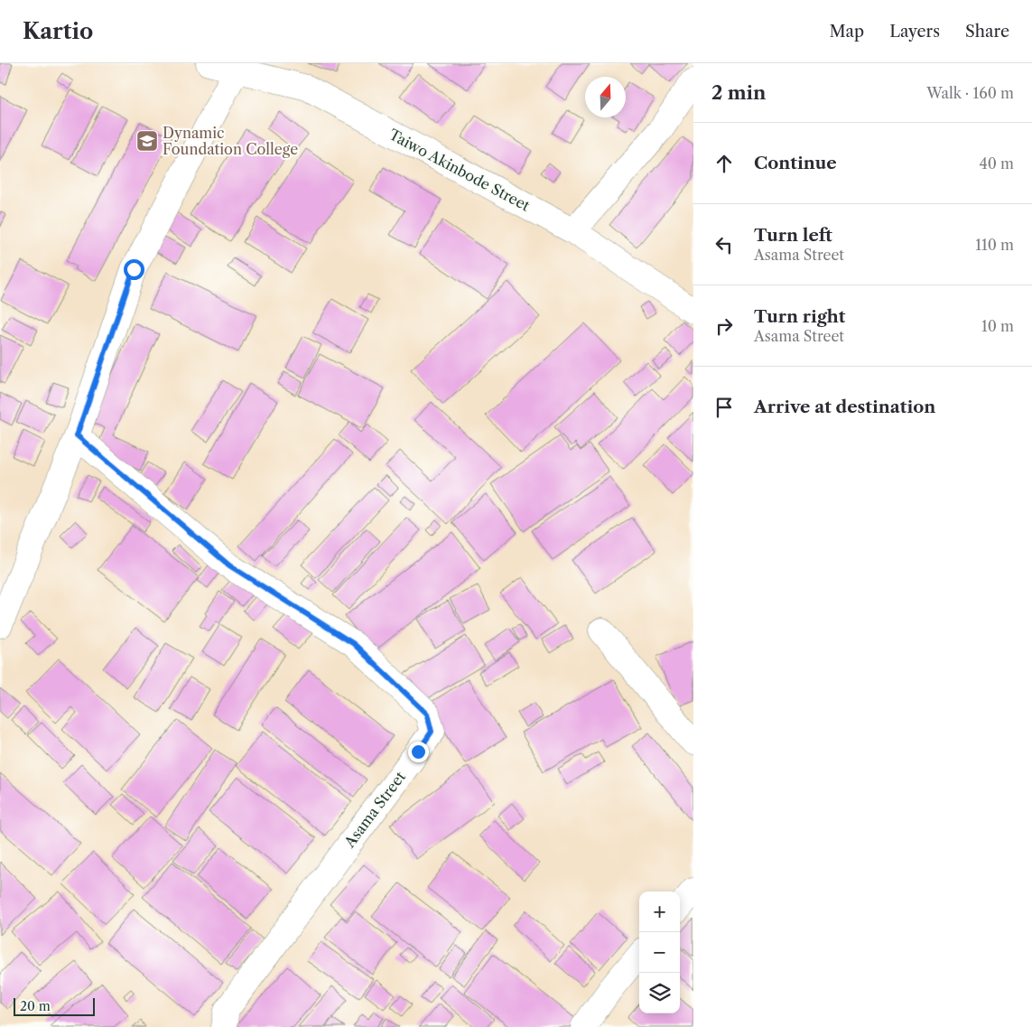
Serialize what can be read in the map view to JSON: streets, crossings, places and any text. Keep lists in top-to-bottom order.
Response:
{
  "streets": {
    "street": ["Taiwo Akinbode Street", "Asama Street"]
  },
  "places": {
    "school or university": ["Dynamic Foundation College"]
  },
  "scale_bar": "20 m",
  "north": "top",
  "page": {
    "header": "Kartio",
    "nav": ["Map", "Layers", "Share"],
    "heading": ["2 min", "Walk · 160 m"],
    "list": [
      ["Continue", "40 m"],
      ["Turn left", "Asama Street", "110 m"],
      ["Turn right", "Asama Street", "10 m"],
      "Arrive at destination"
    ],
    "map_buttons": ["+", "−"],
    "scale": "20 m"
  }
}
